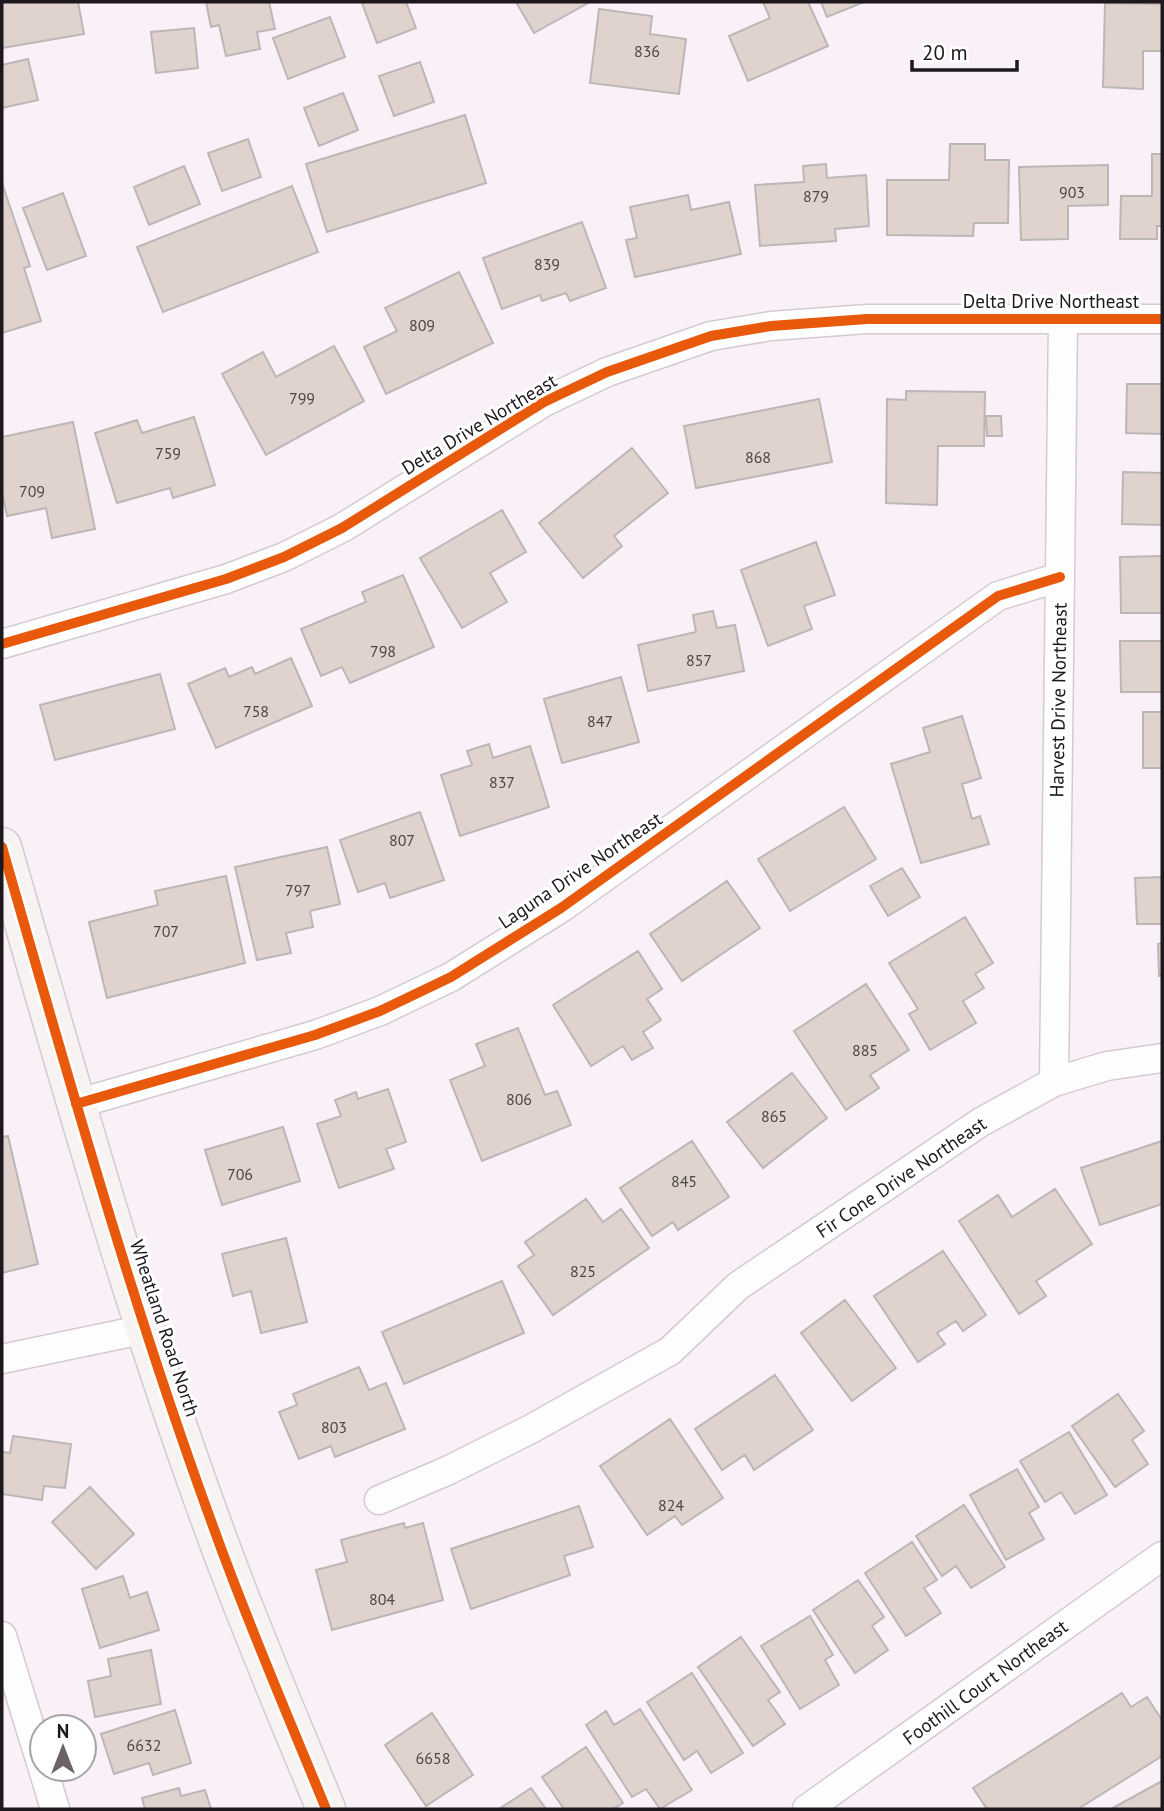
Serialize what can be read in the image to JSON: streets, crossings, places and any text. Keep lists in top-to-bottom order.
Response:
{
  "streets": {
    "main road": ["Wheatland Road North"],
    "street": [
      "Delta Drive Northeast",
      "Harvest Drive Northeast",
      "Laguna Drive Northeast",
      "Fir Cone Drive Northeast",
      "Foothill Court Northeast"
    ]
  },
  "crossings": [
    ["Delta Drive Northeast", "Harvest Drive Northeast"],
    ["Harvest Drive Northeast", "Laguna Drive Northeast"],
    ["Harvest Drive Northeast", "Fir Cone Drive Northeast"],
    ["Laguna Drive Northeast", "Wheatland Road North"]
  ],
  "house_numbers": [
    "836",
    "903",
    "879",
    "839",
    "809",
    "799",
    "759",
    "868",
    "709",
    "798",
    "857",
    "758",
    "847",
    "837",
    "807",
    "797",
    "707",
    "885",
    "806",
    "865",
    "706",
    "845",
    "825",
    "803",
    "824",
    "804",
    "6632",
    "6658"
  ],
  "scale_bar": "20 m",
  "north": "top"
}
